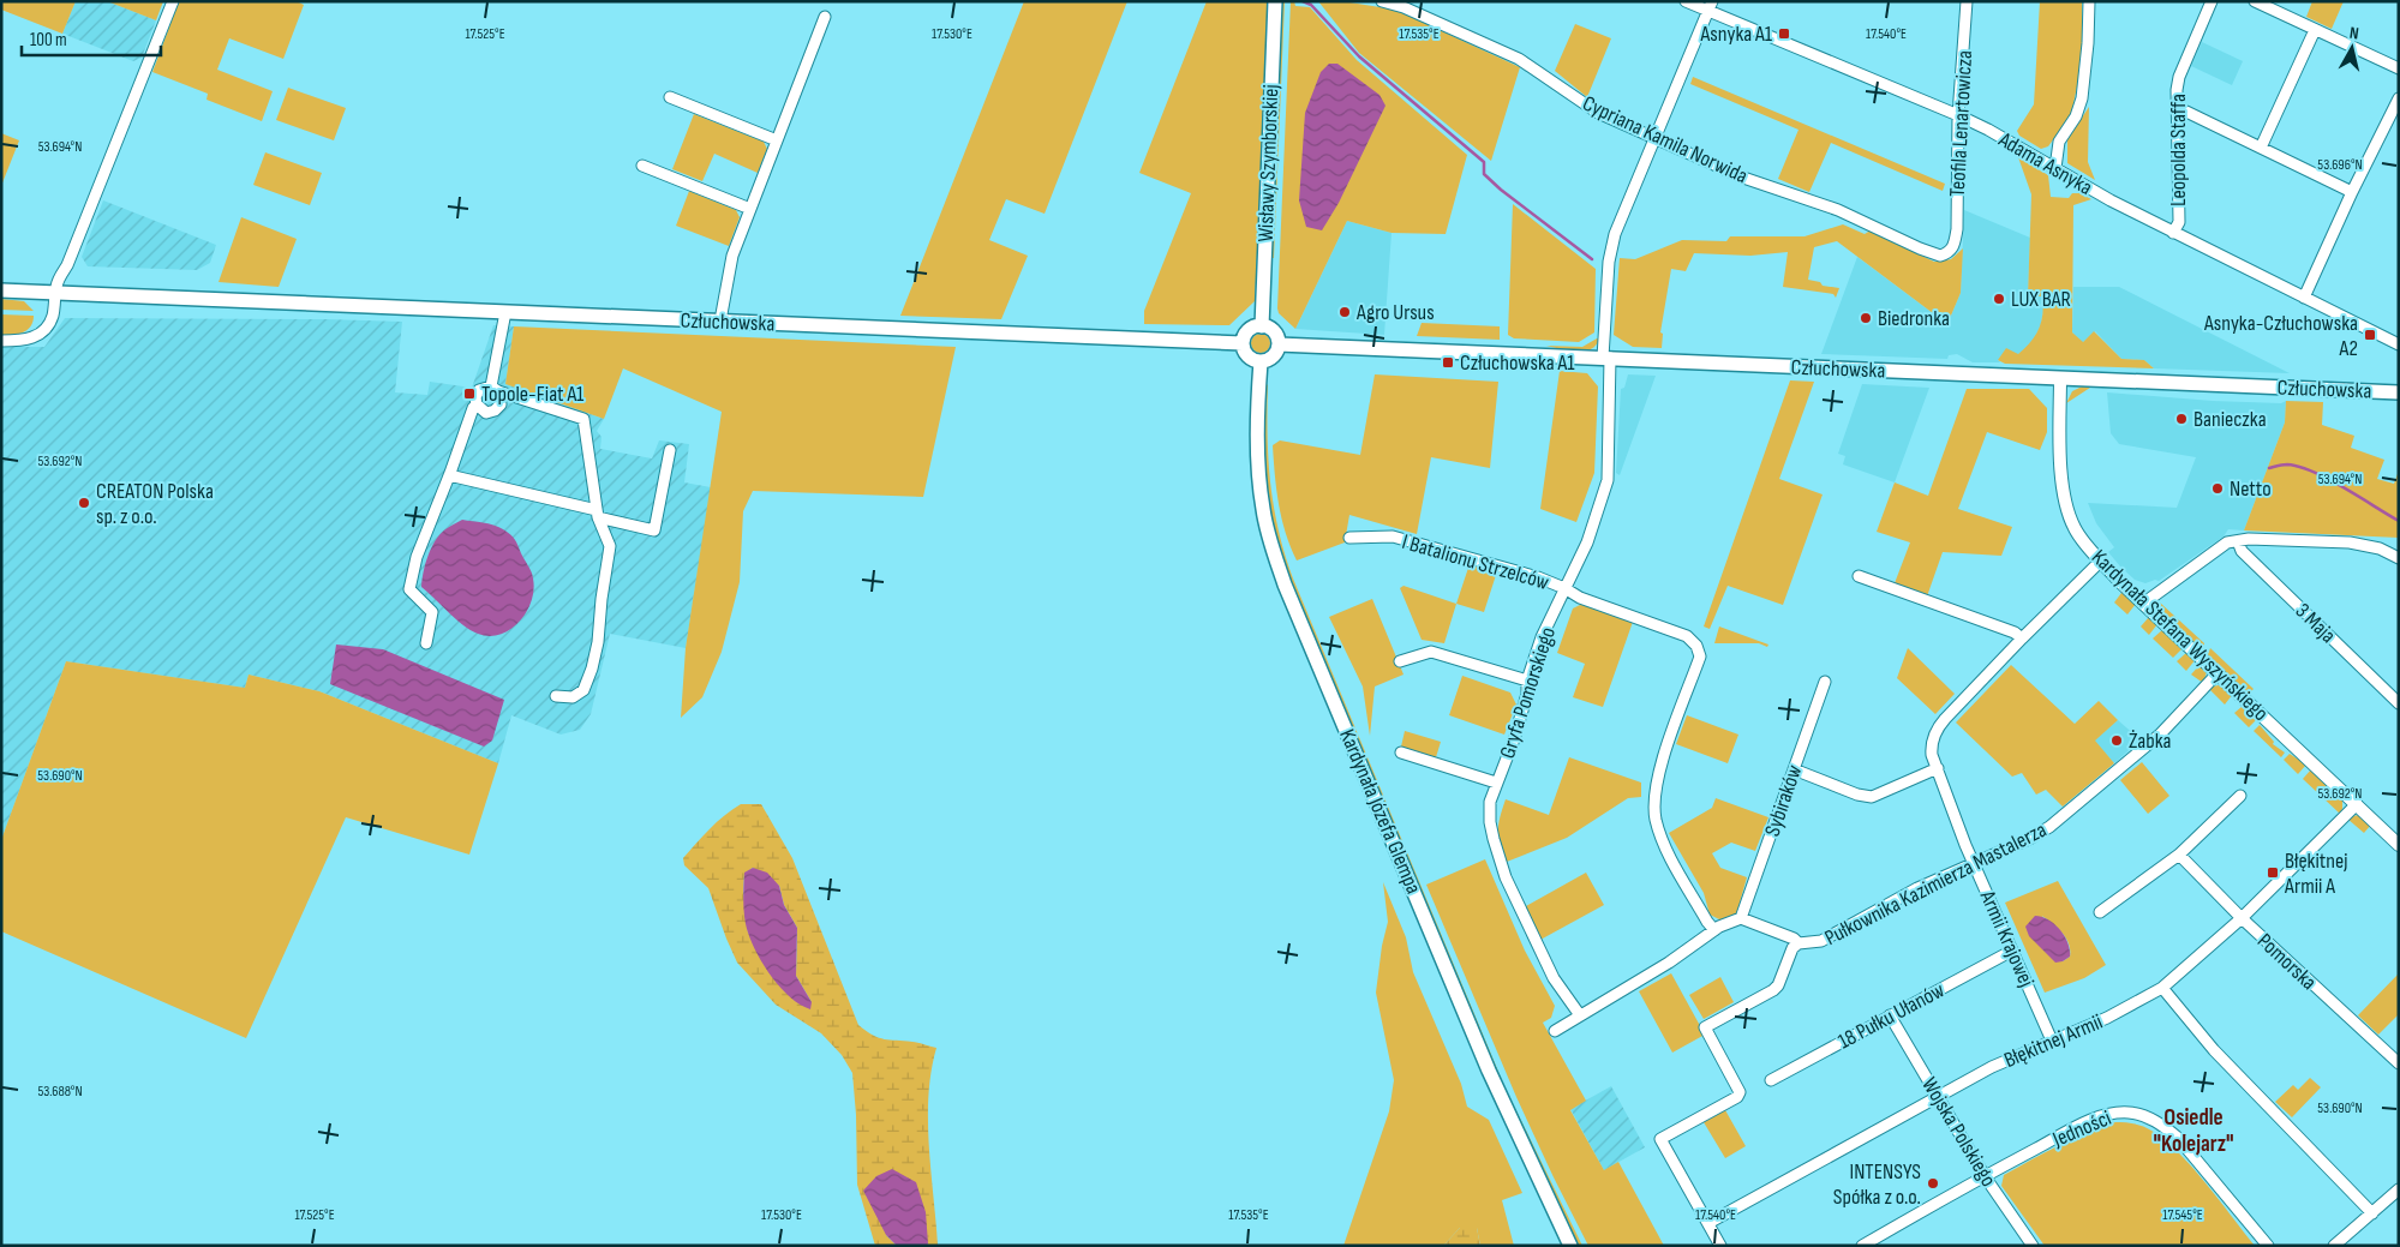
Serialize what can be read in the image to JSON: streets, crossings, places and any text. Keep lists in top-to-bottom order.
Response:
{
  "streets": {
    "main road": ["Wisławy Szymborskiej", "Człuchowska", "Kardynała Józefa Glempa"],
    "street": [
      "Teofila Lenartowicza",
      "Cypriana Kamila Norwida",
      "Leopolda Staffa",
      "Adama Asnyka",
      "I Batalionu Strzelców",
      "3 Maja",
      "Kardynała Stefana Wyszyńskiego",
      "Gryfa Pomorskiego",
      "Sybiraków",
      "Pułkownika Kazimierza Mastalerza",
      "Armii Krajowej",
      "Pomorska",
      "18 Pułku Ułanów",
      "Błękitnej Armii",
      "Jedności",
      "Wojska Polskiego"
    ]
  },
  "crossings": [
    ["Teofila Lenartowicza", "Cypriana Kamila Norwida"],
    ["Teofila Lenartowicza", "Adama Asnyka"],
    ["Cypriana Kamila Norwida", "Gryfa Pomorskiego"],
    ["Leopolda Staffa", "Adama Asnyka"],
    ["Wisławy Szymborskiej", "Człuchowska"],
    ["Wisławy Szymborskiej", "Kardynała Józefa Glempa"],
    ["Adama Asnyka", "Gryfa Pomorskiego"],
    ["Człuchowska", "Kardynała Stefana Wyszyńskiego"],
    ["Człuchowska", "Gryfa Pomorskiego"],
    ["Człuchowska", "Kardynała Józefa Glempa"],
    ["I Batalionu Strzelców", "Gryfa Pomorskiego"],
    ["Kardynała Stefana Wyszyńskiego", "Pułkownika Kazimierza Mastalerza"],
    ["Kardynała Stefana Wyszyńskiego", "Armii Krajowej"],
    ["Kardynała Stefana Wyszyńskiego", "Błękitnej Armii"],
    ["Pułkownika Kazimierza Mastalerza", "Armii Krajowej"],
    ["Pułkownika Kazimierza Mastalerza", "Błękitnej Armii"],
    ["Armii Krajowej", "18 Pułku Ułanów"],
    ["Armii Krajowej", "Błękitnej Armii"],
    ["Pomorska", "Błękitnej Armii"],
    ["18 Pułku Ułanów", "Wojska Polskiego"],
    ["Błękitnej Armii", "Wojska Polskiego"],
    ["Jedności", "Wojska Polskiego"]
  ],
  "districts": ["Osiedle \"Kolejarz\""],
  "places": {
    "transit": [
      "Asnyka A1",
      "Asnyka-Człuchowska A2",
      "Człuchowska A1",
      "Topole-Fiat A1",
      "Błękitnej Armii A"
    ],
    "other": [
      "LUX BAR",
      "Agro Ursus",
      "Biedronka",
      "Banieczka",
      "Netto",
      "CREATON Polska sp. z o.o.",
      "Żabka",
      "INTENSYS Spółka z o.o."
    ]
  },
  "scale_bar": "100 m",
  "north": "top",
  "coordinates": [
    "17.525°E",
    "17.530°E",
    "17.535°E",
    "17.540°E",
    "53.694°N",
    "53.696°N",
    "53.692°N",
    "53.690°N",
    "53.688°N",
    "17.545°E"
  ]
}
